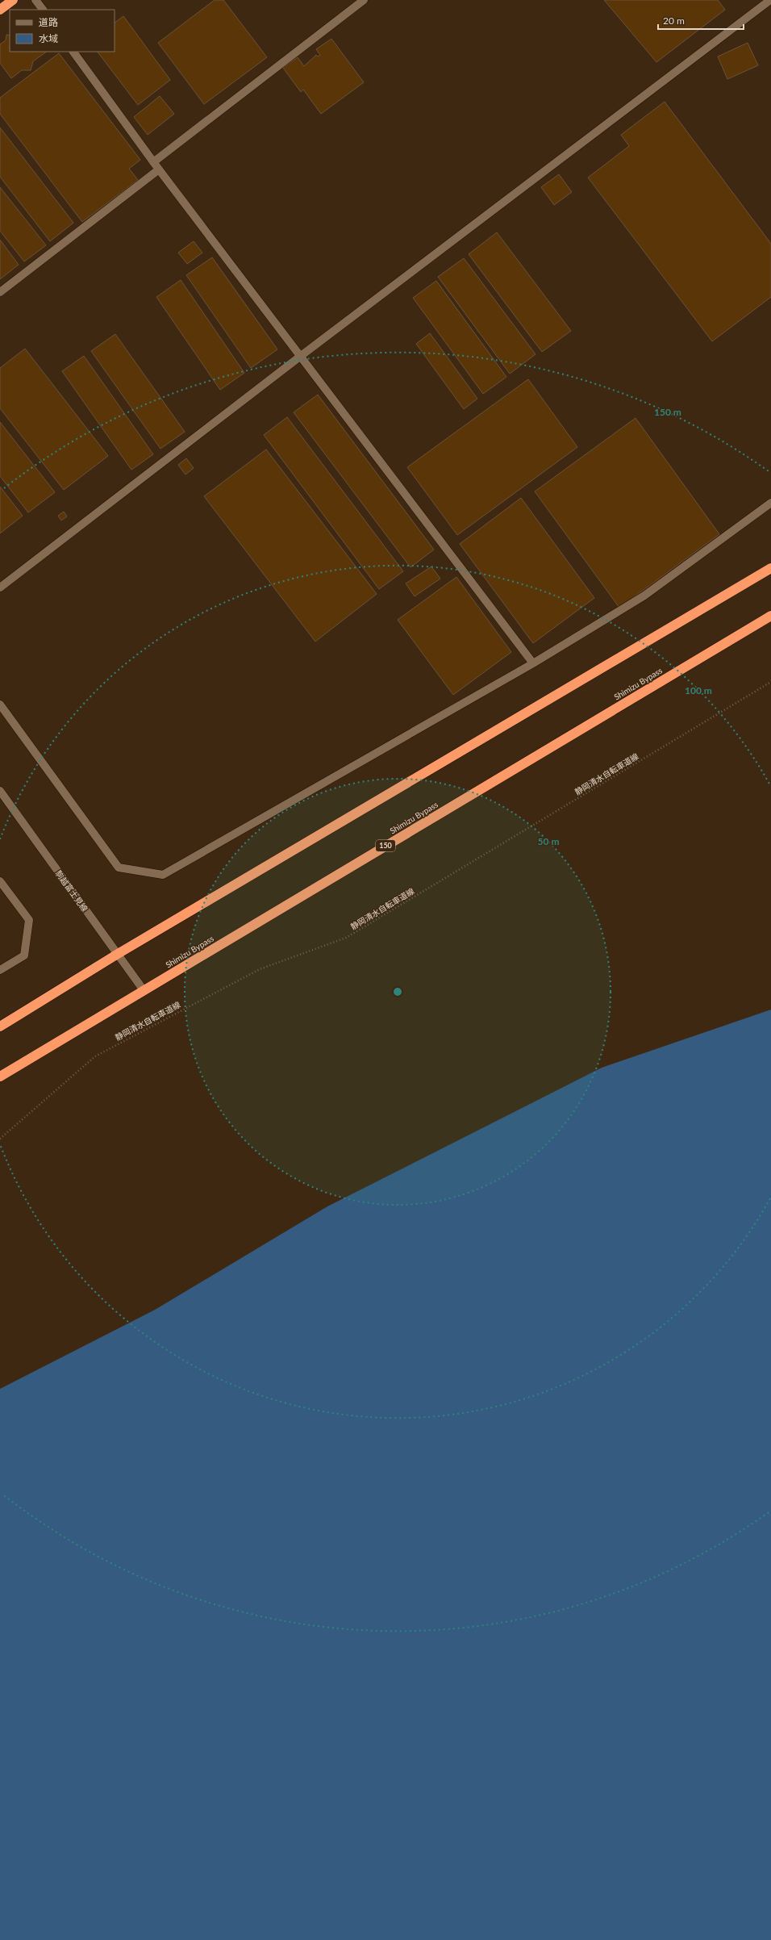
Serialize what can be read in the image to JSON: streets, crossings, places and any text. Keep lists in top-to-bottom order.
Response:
{
  "streets": {
    "highway": ["Shimizu Bypass", "150"],
    "street": ["駒越富士見線"],
    "path": ["静岡清水自転車道線"]
  },
  "crossings": [
    ["Shimizu Bypass", "駒越富士見線"]
  ],
  "legend": ["道路", "水域"],
  "scale_bar": "20 m",
  "rings": ["150 m", "100 m", "50 m"]
}
